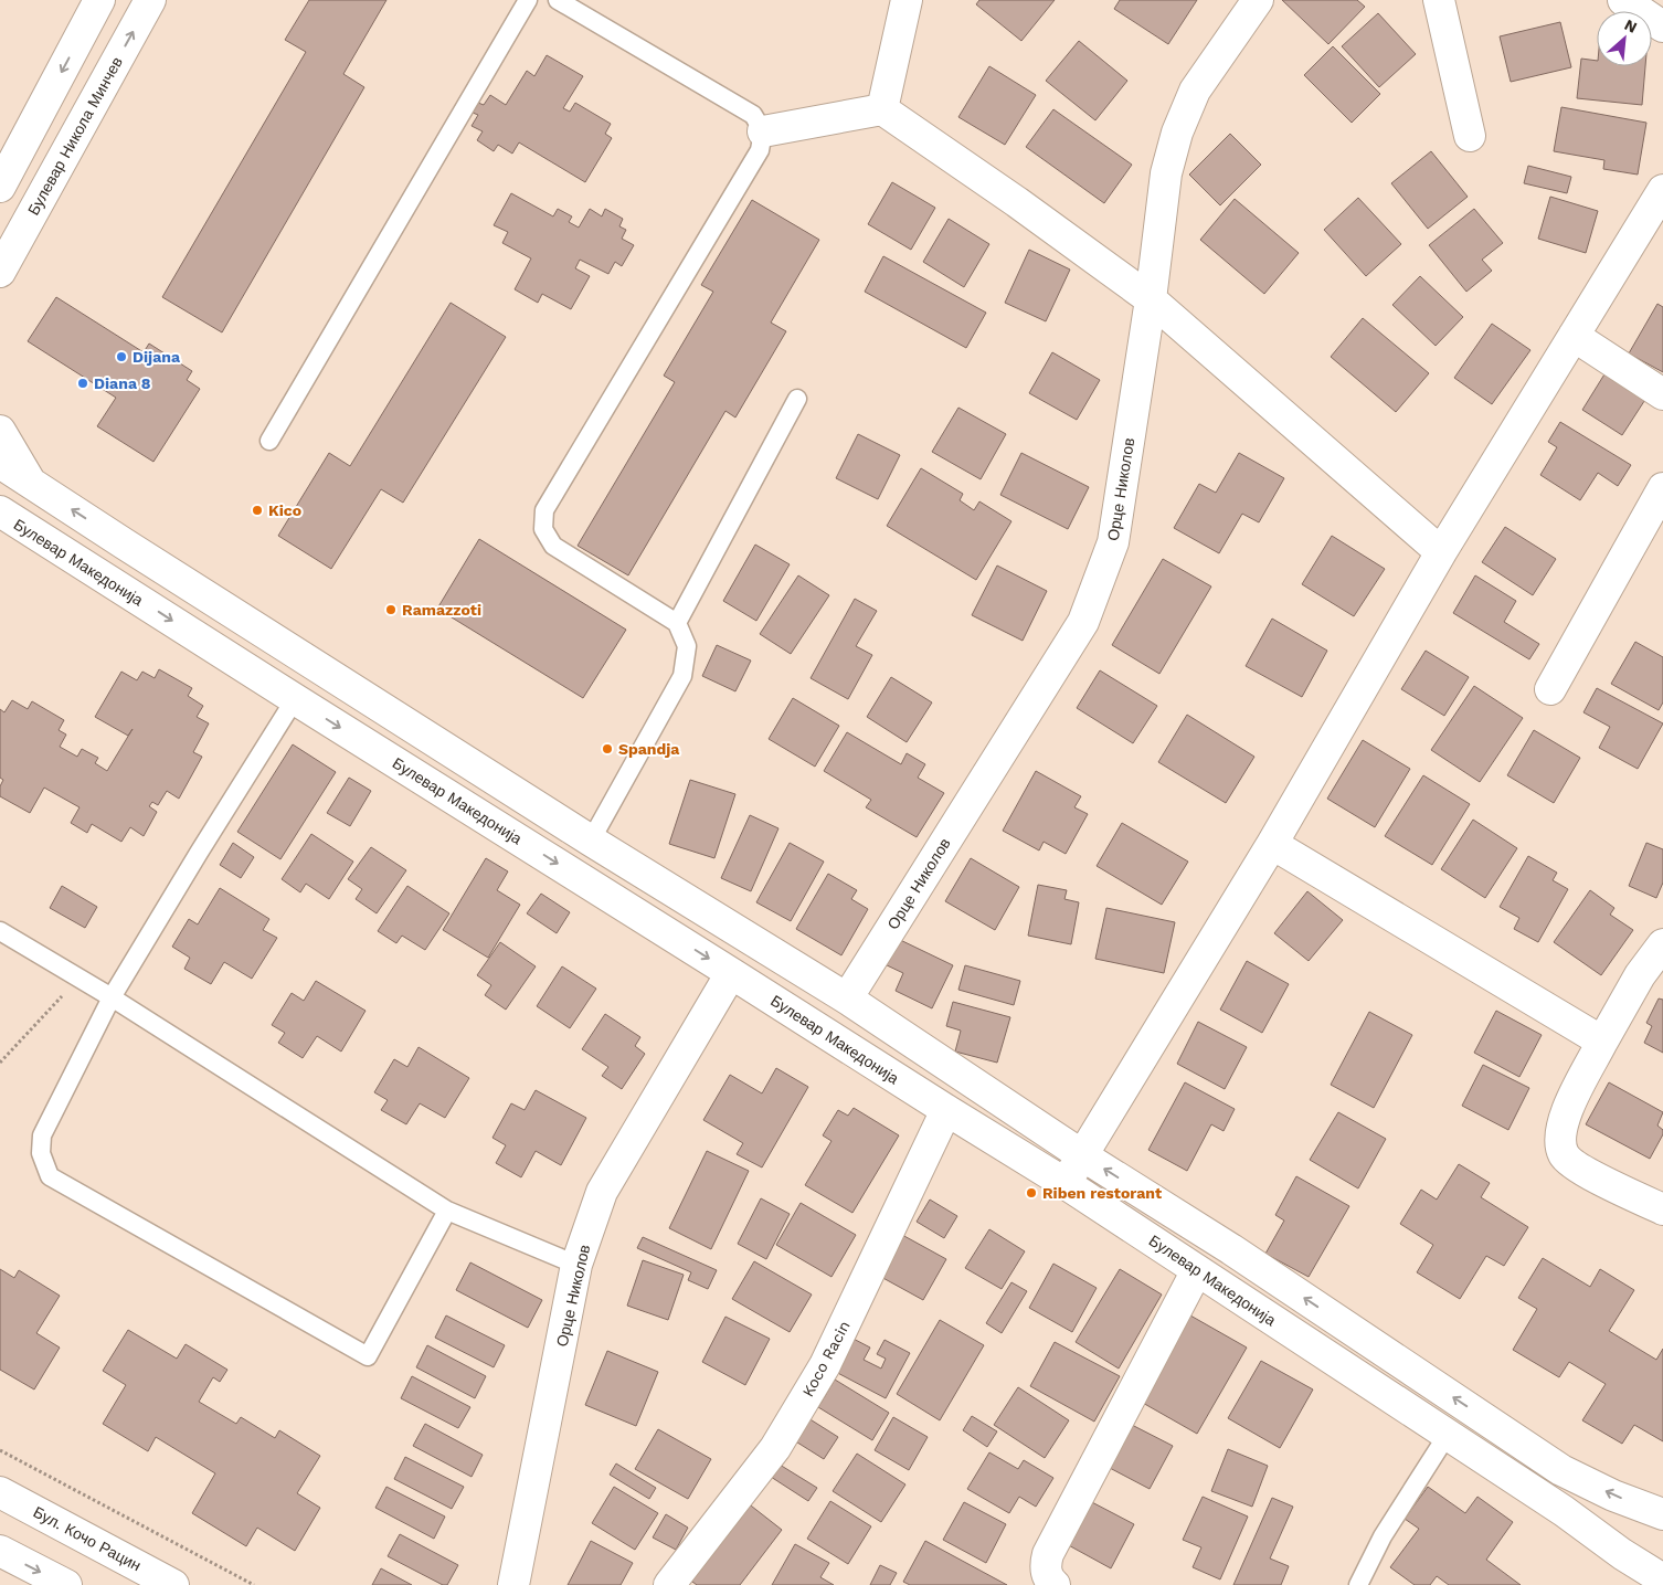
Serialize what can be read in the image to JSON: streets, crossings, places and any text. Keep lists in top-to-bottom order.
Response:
{
  "streets": {
    "street": [
      "Булевар Никола Минчев",
      "Орце Николов",
      "Булевар Македонија",
      "Koco Racin",
      "Бул. Кочо Рацин"
    ]
  },
  "crossings": [
    ["Орце Николов", "Булевар Македонија"],
    ["Булевар Македонија", "Koco Racin"]
  ],
  "places": [
    "Dijana",
    "Diana 8",
    "Kico",
    "Ramazzoti",
    "Spandja",
    "Riben restorant"
  ],
  "north": "top right"
}
